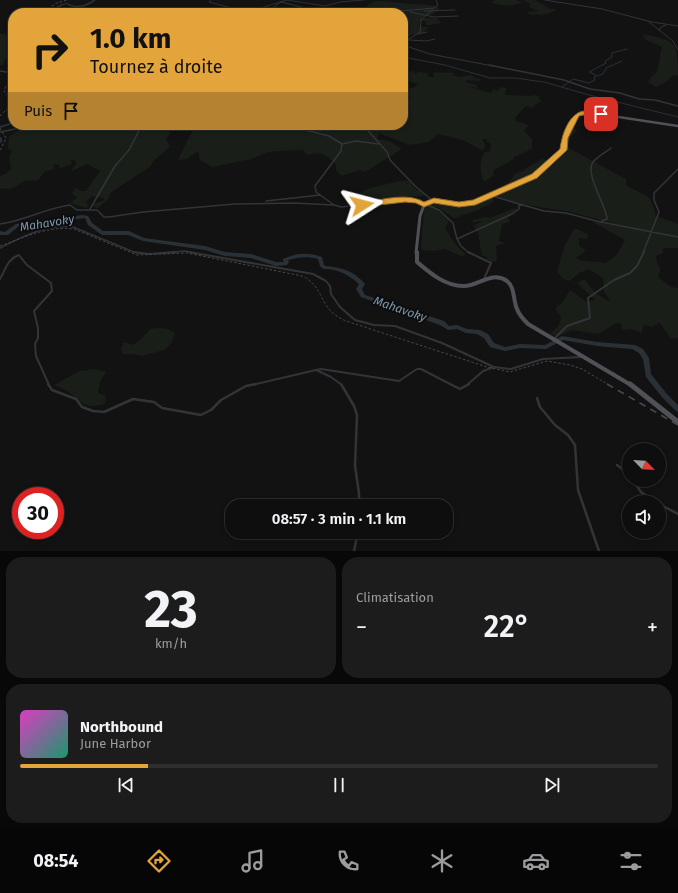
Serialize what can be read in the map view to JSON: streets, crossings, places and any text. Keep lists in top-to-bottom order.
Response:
{
  "water": ["Mahavoky"],
  "north": "bottom right",
  "page": {
    "turn": ["1.0 km", "Tournez à droite"],
    "then": "Puis",
    "limit": "30",
    "trip": "08:57 · 3 min · 1.1 km",
    "tile": [
      ["23", "km/h"],
      "Climatisation"
    ],
    "heat": ["−", "22°", "+"],
    "song": ["Northbound", "June Harbor"],
    "tabs": "08:54"
  }
}
